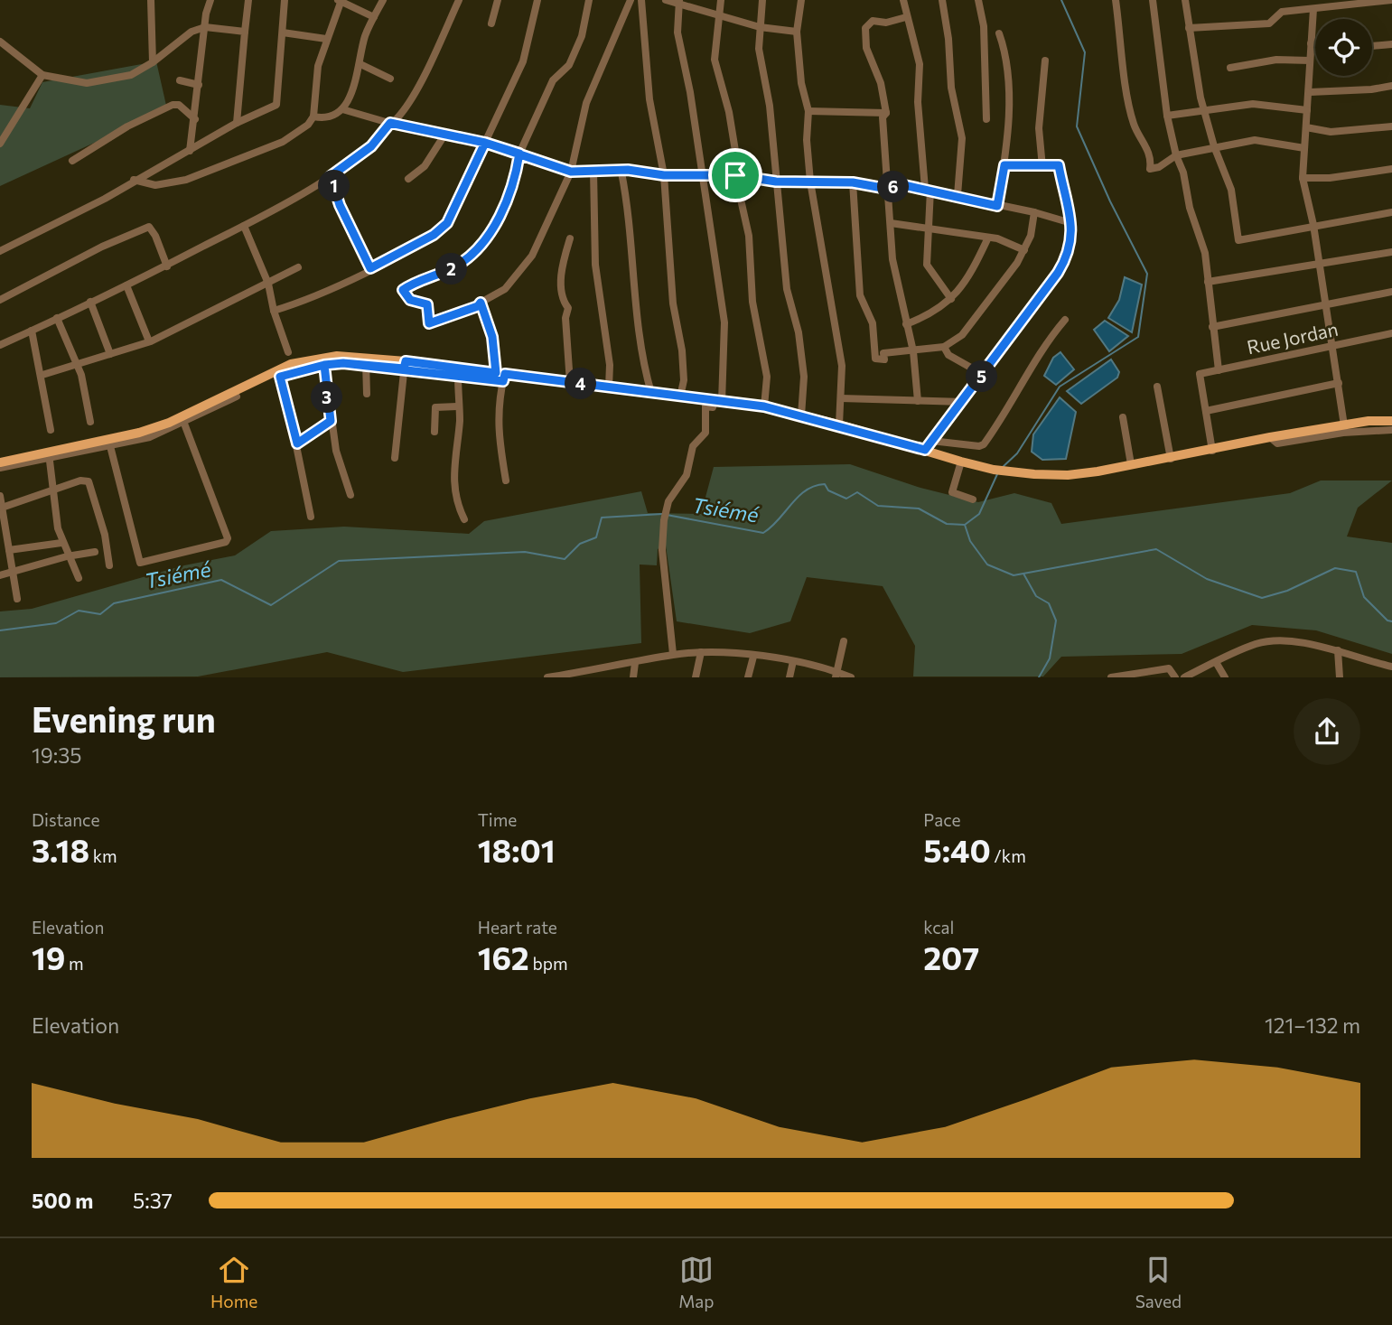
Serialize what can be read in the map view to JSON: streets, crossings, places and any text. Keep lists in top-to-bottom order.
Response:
{
  "streets": {
    "street": ["Rue Jordan"]
  },
  "water": ["Tsiémé"],
  "page": {
    "pins": [
      "1",
      "6",
      "2",
      "5",
      "4",
      "3"
    ],
    "heading": ["Evening run", "19:35"],
    "stats": [
      ["Distance", "3.18 km"],
      ["Time", "18:01"],
      ["Pace", "5:40 /km"],
      ["Elevation", "19 m"],
      ["Heart rate", "162 bpm"],
      ["kcal", "207"]
    ],
    "chart": ["Elevation", "121–132 m"],
    "list": [
      {
        "name": "500 m",
        "note": "5:37"
      }
    ],
    "tabs": ["Home", "Map", "Saved"]
  }
}
